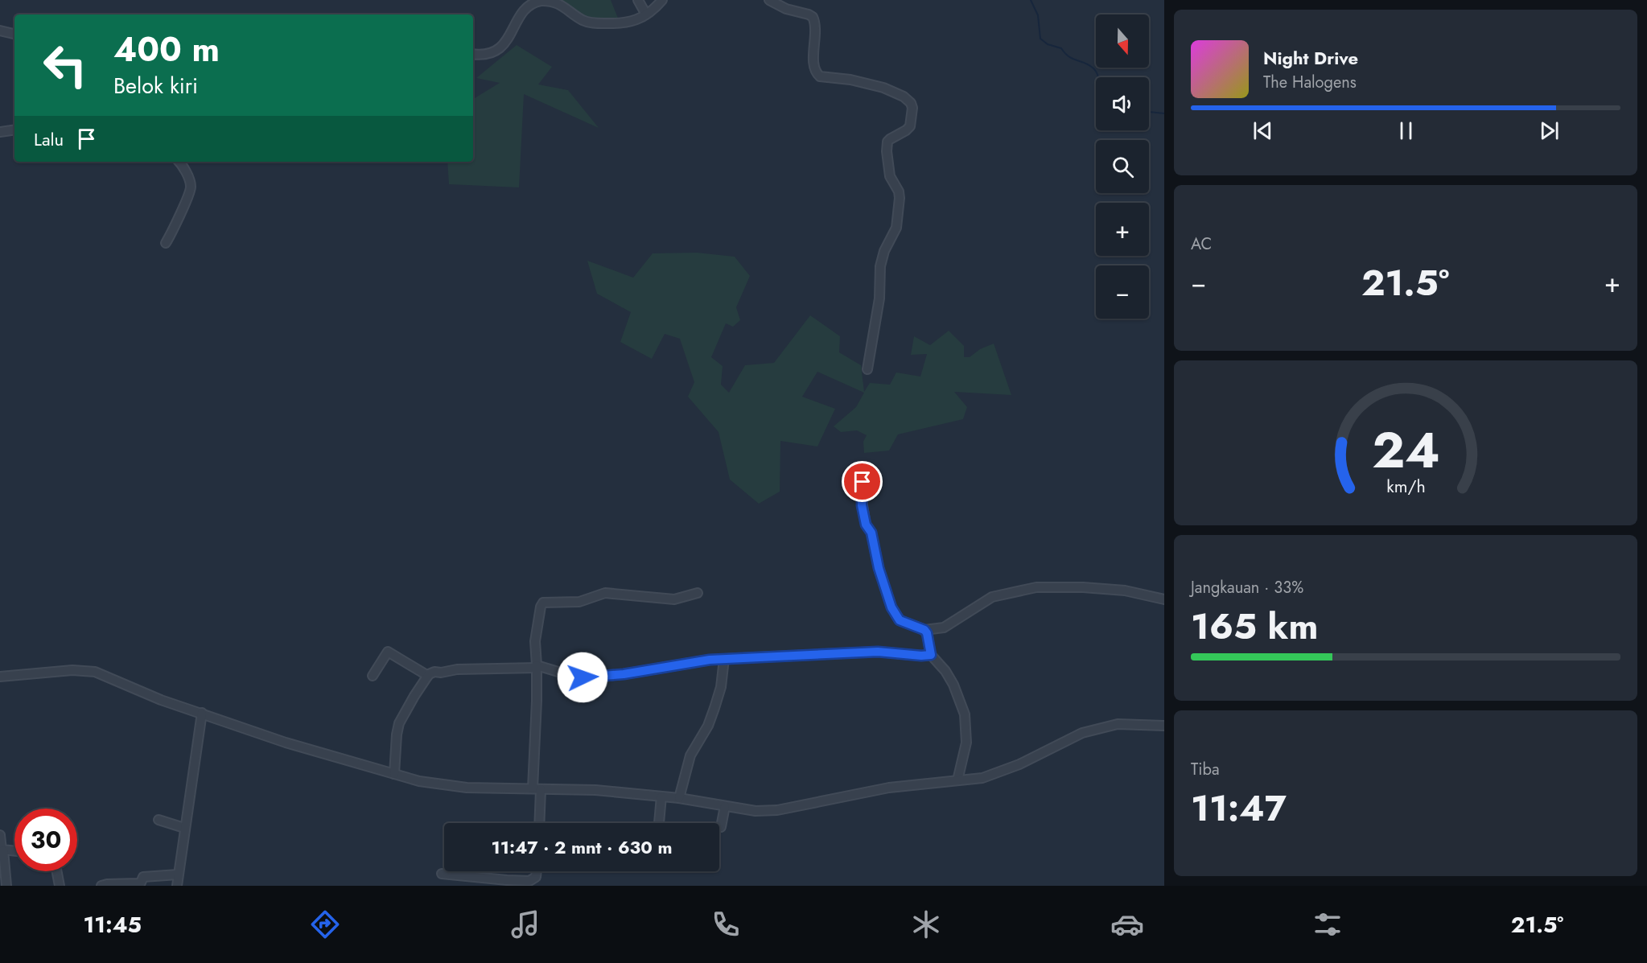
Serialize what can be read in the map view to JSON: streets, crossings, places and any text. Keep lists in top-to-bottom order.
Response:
{
  "north": "bottom",
  "page": {
    "map_buttons": ["+", "−"],
    "turn": ["400 m", "Belok kiri"],
    "song": ["Night Drive", "The Halogens"],
    "then": "Lalu",
    "tile": [
      "AC",
      ["Jangkauan · 33%", "165 km"],
      ["Tiba", "11:47"]
    ],
    "heat": ["−", "21.5°", "+"],
    "limit": "30",
    "trip": "11:47 · 2 mnt · 630 m",
    "tabs": ["11:45", "21.5°"],
    "gauge": ["24", "km/h"]
  }
}
